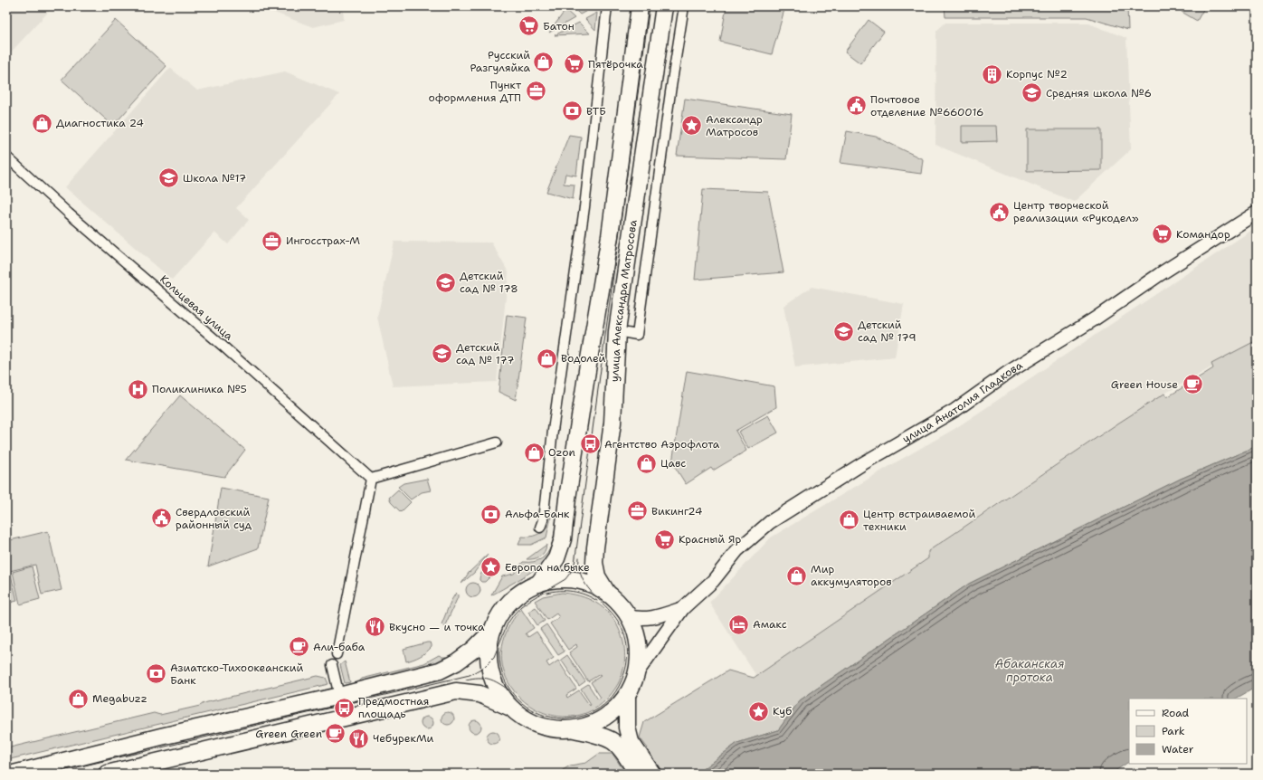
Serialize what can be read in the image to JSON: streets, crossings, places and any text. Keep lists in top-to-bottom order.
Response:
{
  "streets": {
    "highway": ["улица Александра Матросова"],
    "main road": ["улица Анатолия Гладкова"],
    "street": ["Кольцевая улица"]
  },
  "water": ["Абаканская протока"],
  "places": {
    "supermarket": [
      "Батон",
      "Пятёрочка",
      "Командор",
      "Красный Яр"
    ],
    "shop": [
      "Русский Разгуляйка",
      "Диагностика 24",
      "Водолей",
      "Ozon",
      "Цавс",
      "Центр встраиваемой техники",
      "Мир аккумуляторов",
      "Megabuzz"
    ],
    "building": ["Корпус №2"],
    "office": ["Пункт оформления ДТП", "Ингосстрах-М", "Викинг24"],
    "school or university": [
      "Средняя школа №6",
      "Школа №17",
      "Детский сад № 178",
      "Детский сад № 179",
      "Детский сад № 177"
    ],
    "public building": ["Почтовое отделение №660016", "Центр творческой реализации «Рукодел»", "Свердловский районный суд"],
    "bank": ["ВТБ", "Альфа-Банк", "Азиатско-Тихоокеанский Банк"],
    "place": ["Александр Матросов", "Европа на быке", "Куб"],
    "cafe": ["Green House", "Али-баба", "Green Green"],
    "hospital": ["Поликлиника №5"],
    "bus stop": ["Агентство Аэрофлота", "Предмостная площадь"],
    "hotel": ["Амакс"],
    "restaurant": ["Вкусно — и точка", "ЧебурекМи"]
  },
  "legend": ["Road", "Park", "Water"]
}
